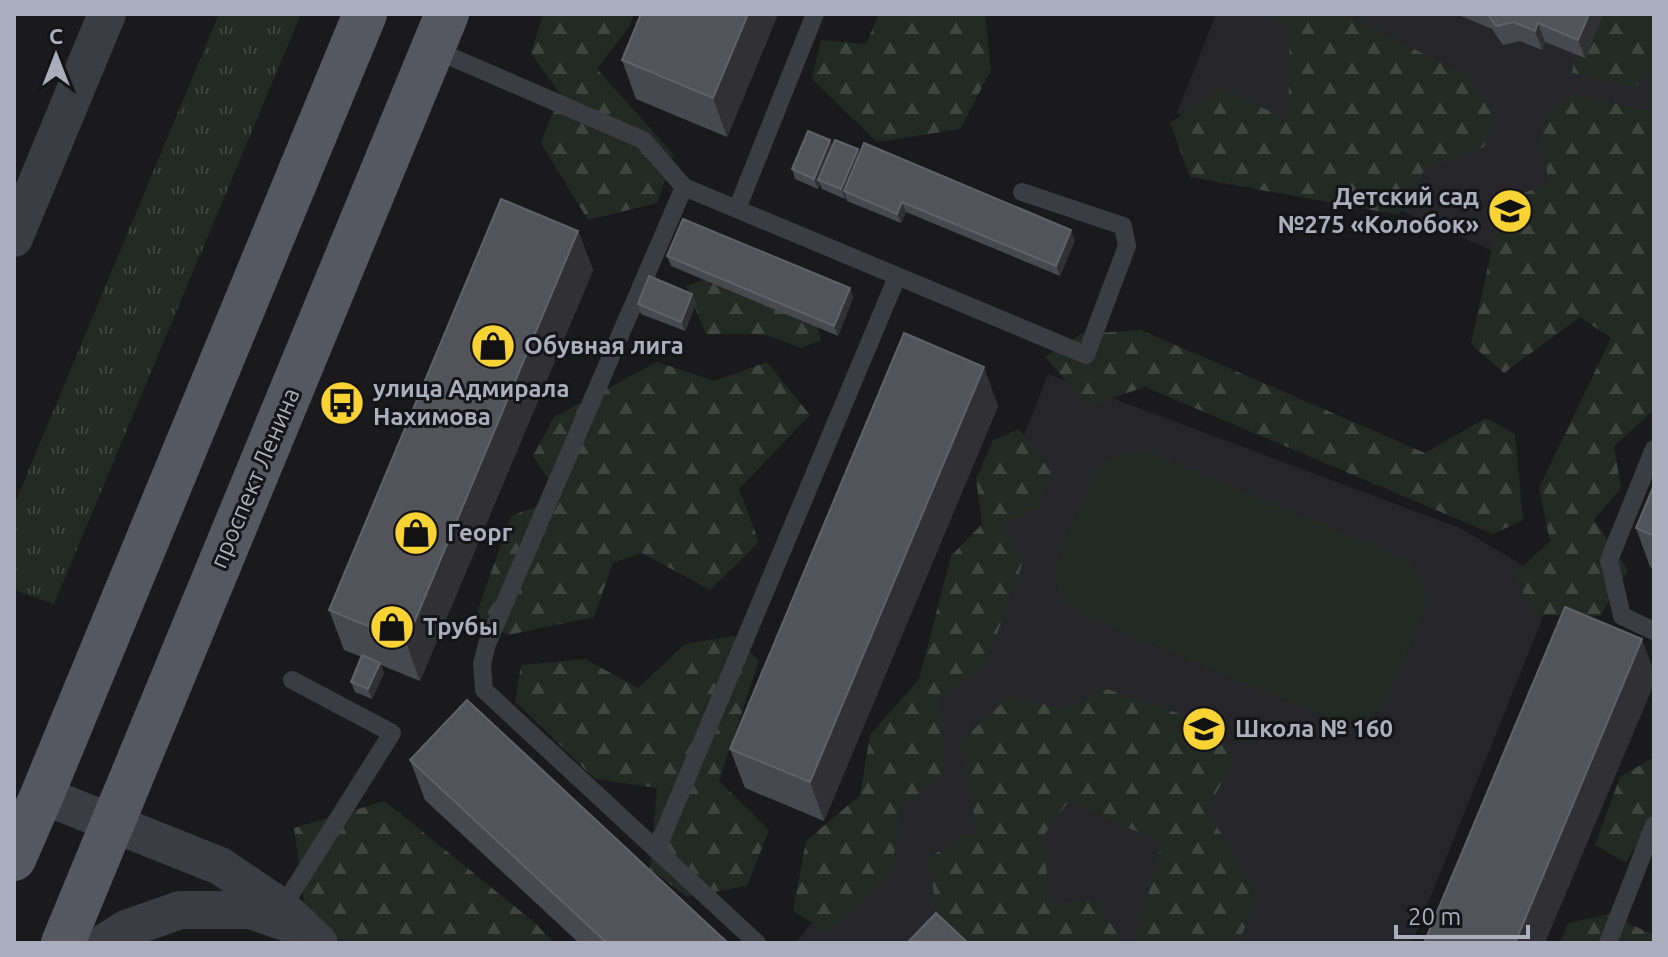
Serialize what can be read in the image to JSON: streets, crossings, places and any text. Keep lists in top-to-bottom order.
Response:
{
  "streets": {
    "main road": ["проспект Ленина"]
  },
  "places": {
    "school or university": ["Детский сад №275 «Колобок»", "Школа № 160"],
    "shop": ["Обувная лига", "Георг", "Трубы"],
    "bus stop": ["улица Адмирала Нахимова"]
  },
  "scale_bar": "20 m",
  "north": "top"
}
